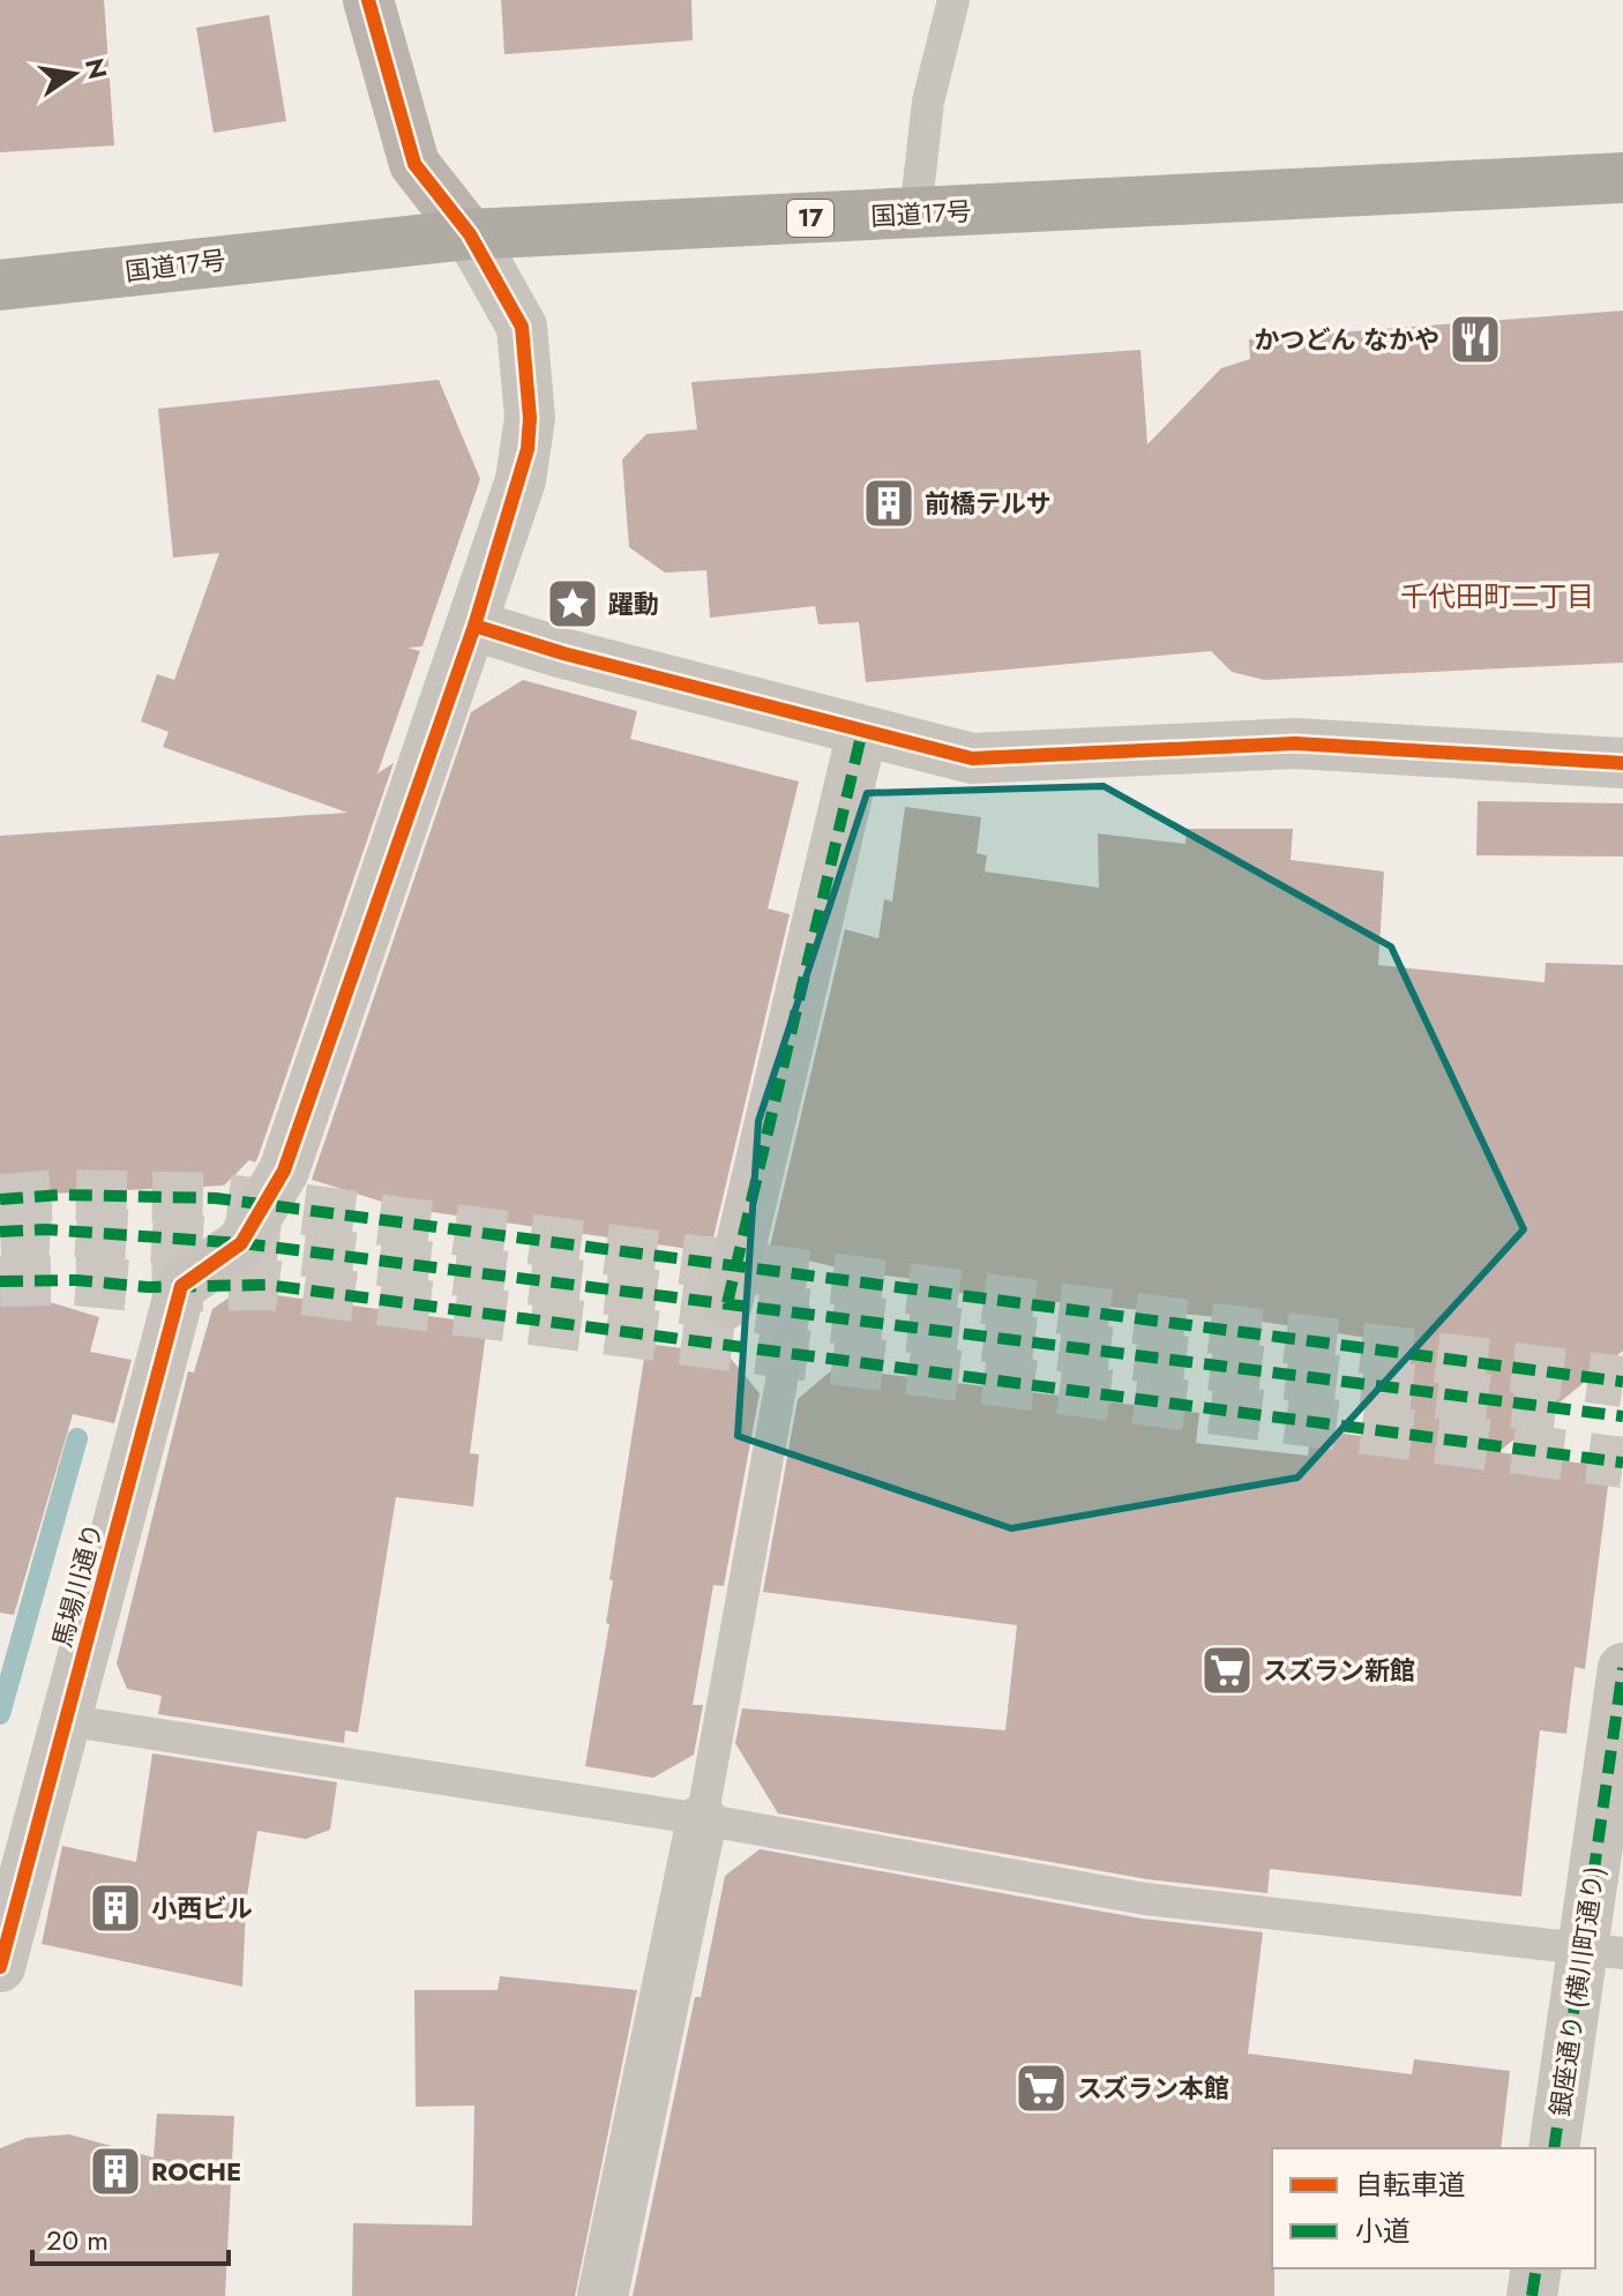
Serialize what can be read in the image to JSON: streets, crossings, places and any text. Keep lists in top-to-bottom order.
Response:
{
  "streets": {
    "highway": ["国道17号", "17"],
    "street": ["馬場川通り", "銀座通り (横川町通り)"]
  },
  "districts": ["千代田町二丁目"],
  "places": {
    "restaurant": ["かつどん なかや"],
    "building": ["前橋テルサ", "小西ビル", "ROCHE"],
    "place": ["躍動"],
    "supermarket": ["スズラン新館", "スズラン本館"]
  },
  "legend": ["自転車道", "小道"],
  "scale_bar": "20 m",
  "north": "right"
}
